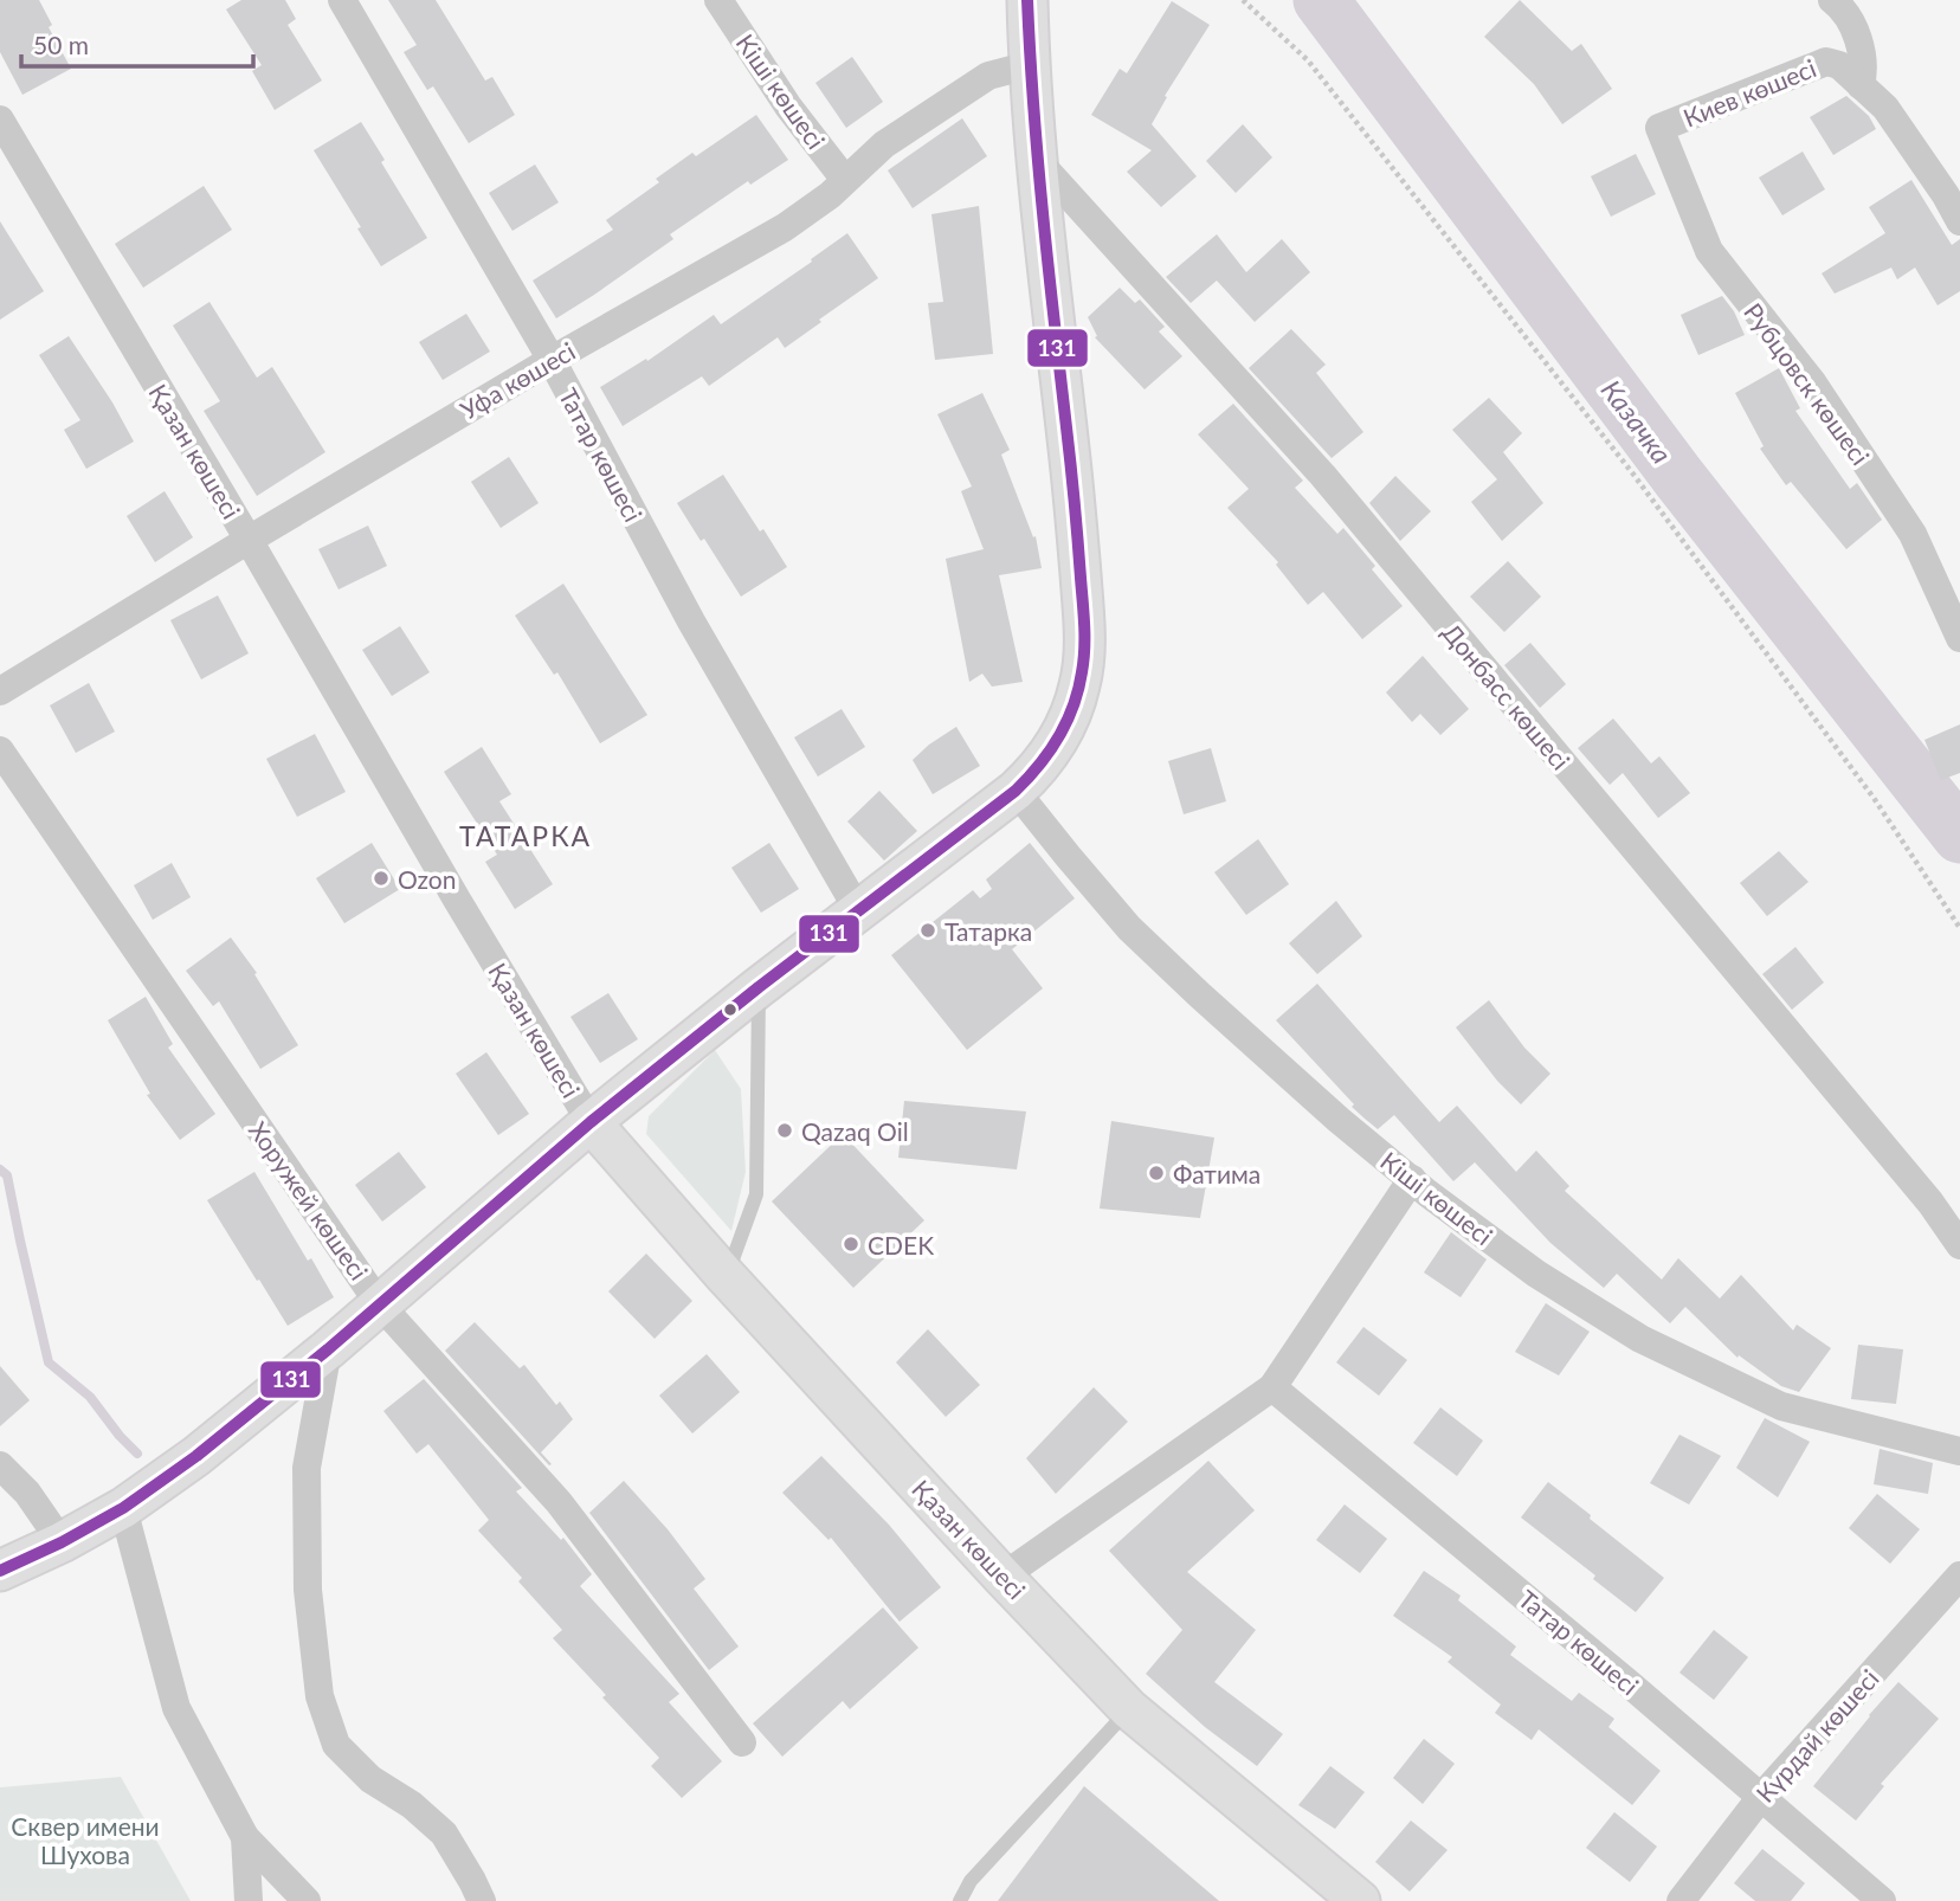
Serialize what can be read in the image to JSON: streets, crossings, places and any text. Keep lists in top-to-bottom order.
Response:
{
  "streets": {
    "main road": ["Қазан көшесі"],
    "street": [
      "Кіші көшесі",
      "Киев көшесі",
      "Уфа көшесі",
      "Рубцовск көшесі",
      "Татар көшесі",
      "Донбасс көшесі",
      "Хоружей көшесі",
      "Күрдай көшесі"
    ]
  },
  "crossings": [
    ["Кіші көшесі", "Уфа көшесі"],
    ["Киев көшесі", "Рубцовск көшесі"],
    ["Уфа көшесі", "Қазан көшесі"],
    ["Уфа көшесі", "Татар көшесі"],
    ["Татар көшесі", "Күрдай көшесі"]
  ],
  "districts": ["ТАТАРКА"],
  "water": ["Казачка"],
  "parks": ["Сквер имени Шухова"],
  "places": [
    "Ozon",
    "Татарка",
    "Qazaq Oil",
    "Фатима",
    "CDEK"
  ],
  "lines": ["transit line 131"],
  "scale_bar": "50 m"
}
